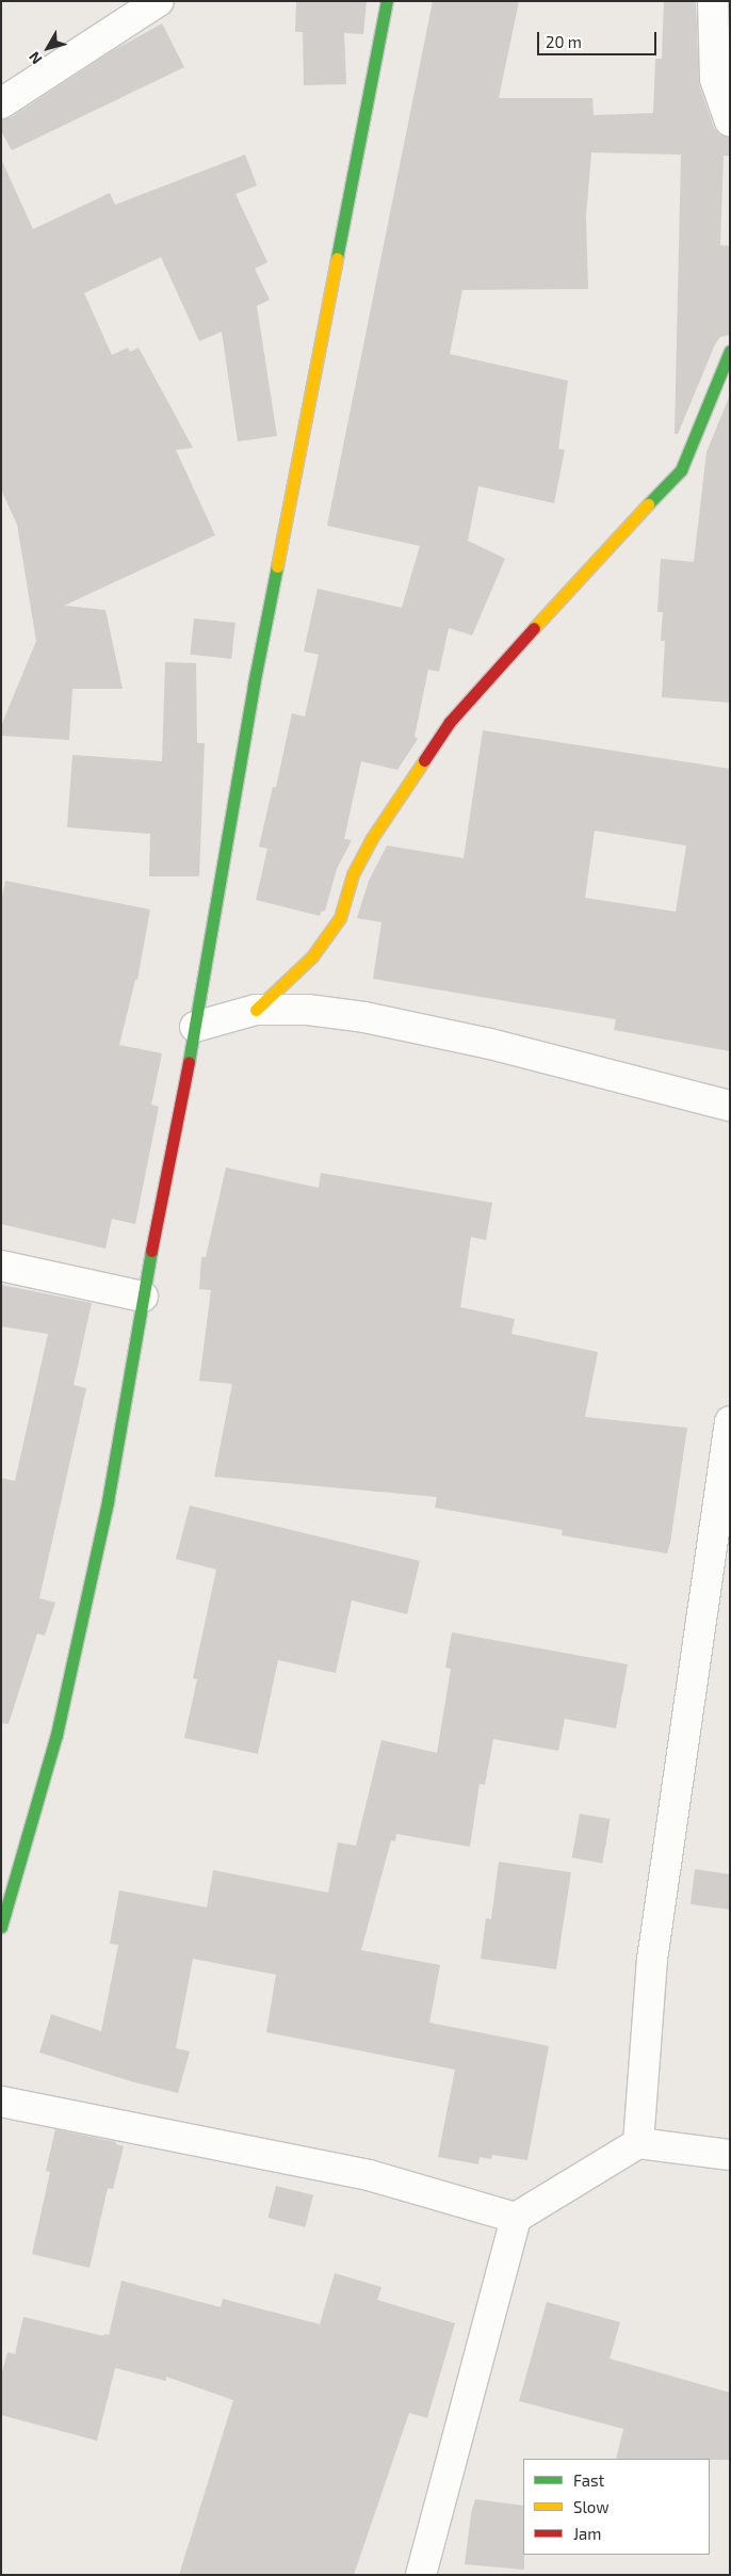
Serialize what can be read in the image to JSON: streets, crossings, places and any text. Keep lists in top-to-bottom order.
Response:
{
  "legend": ["Fast", "Slow", "Jam"],
  "scale_bar": "20 m",
  "north": "bottom left"
}
